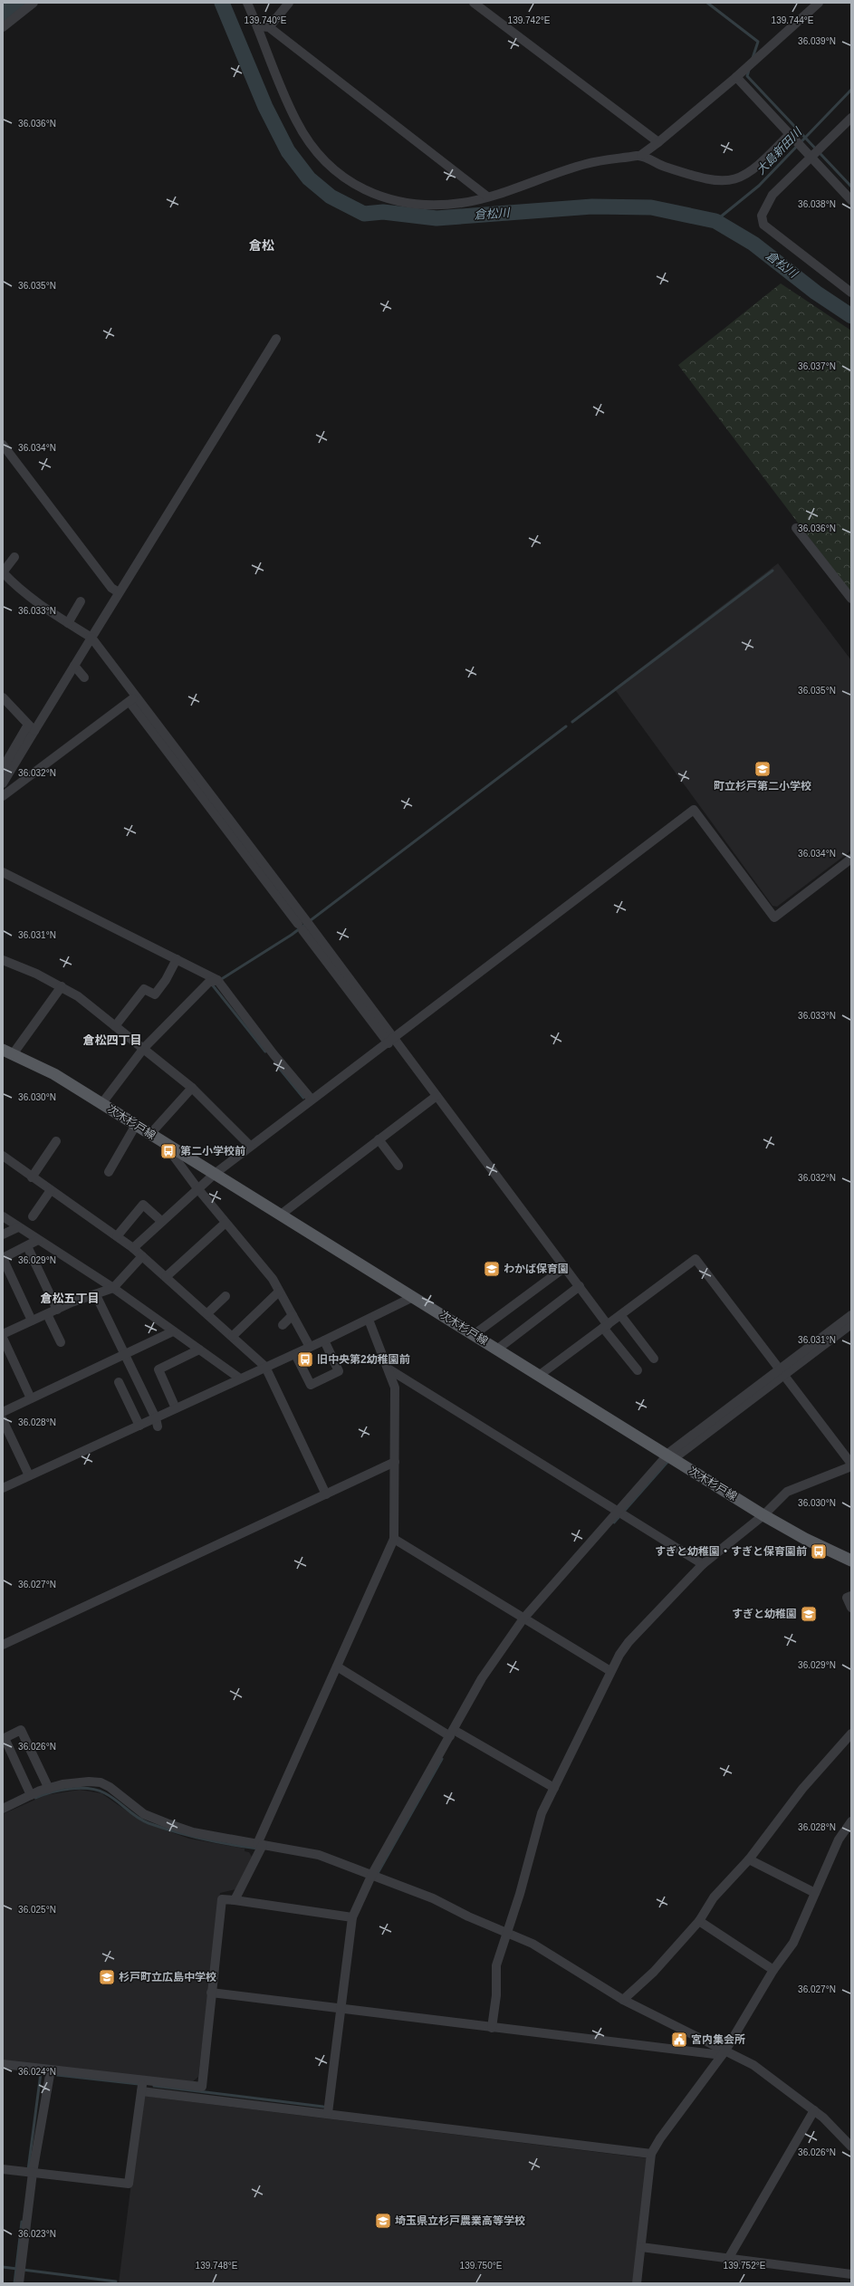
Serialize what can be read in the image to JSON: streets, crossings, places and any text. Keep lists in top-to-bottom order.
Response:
{
  "streets": {
    "main road": ["次木杉戸線"]
  },
  "districts": ["倉松", "倉松四丁目", "倉松五丁目"],
  "water": ["大島新田川", "倉松川"],
  "places": {
    "school or university": [
      "町立杉戸第二小学校",
      "わかば保育園",
      "すぎと幼稚園",
      "杉戸町立広島中学校",
      "埼玉県立杉戸農業高等学校"
    ],
    "bus stop": ["第二小学校前", "旧中央第2幼稚園前", "すぎと幼稚園・すぎと保育園前"],
    "public building": ["宮内集会所"]
  },
  "coordinates": [
    "139.740°E",
    "139.742°E",
    "139.744°E",
    "36.039°N",
    "36.036°N",
    "36.038°N",
    "36.035°N",
    "36.037°N",
    "36.034°N",
    "36.033°N",
    "36.032°N",
    "36.031°N",
    "36.030°N",
    "36.029°N",
    "36.028°N",
    "36.027°N",
    "36.026°N",
    "36.025°N",
    "36.024°N",
    "36.023°N",
    "139.748°E",
    "139.750°E",
    "139.752°E"
  ]
}
